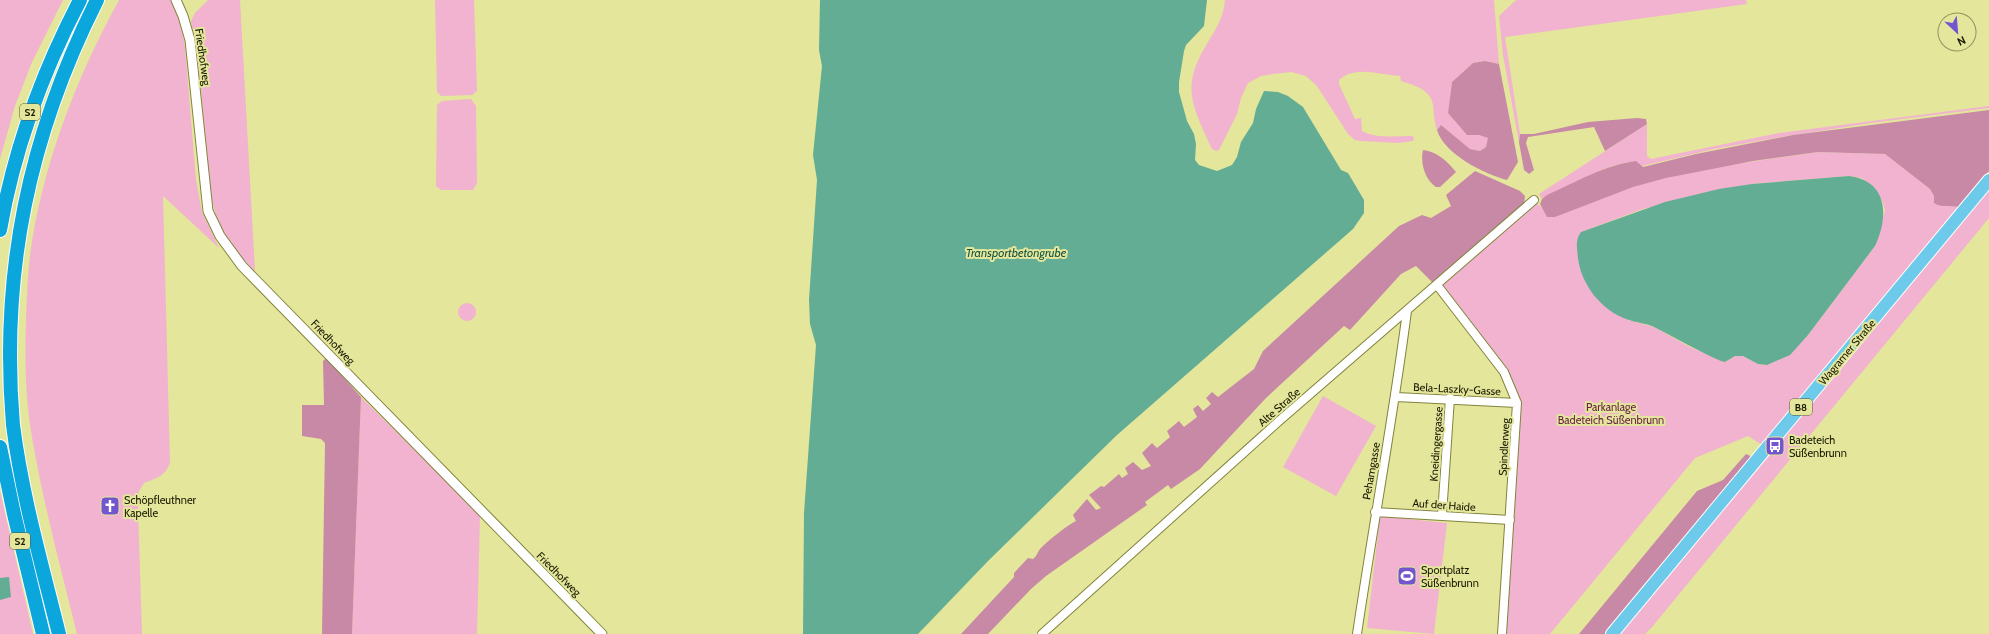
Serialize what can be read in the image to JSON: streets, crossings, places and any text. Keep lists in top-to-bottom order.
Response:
{
  "streets": {
    "highway": ["S2"],
    "main road": ["Wagramer Straße", "B8"],
    "street": [
      "Friedhofweg",
      "Bela-Laszky-Gasse",
      "Alte Straße",
      "Kneidingergasse",
      "Spindlerweg",
      "Pehamgasse",
      "Auf der Haide"
    ]
  },
  "crossings": [
    ["Bela-Laszky-Gasse", "Kneidingergasse"],
    ["Bela-Laszky-Gasse", "Spindlerweg"],
    ["Bela-Laszky-Gasse", "Pehamgasse"],
    ["Alte Straße", "Spindlerweg"],
    ["Alte Straße", "Pehamgasse"],
    ["Kneidingergasse", "Auf der Haide"],
    ["Spindlerweg", "Auf der Haide"],
    ["Pehamgasse", "Auf der Haide"]
  ],
  "water": ["Transportbetongrube"],
  "parks": ["Parkanlage Badeteich Süßenbrunn"],
  "places": {
    "bus stop": ["Badeteich Süßenbrunn"],
    "church": ["Schöpfleuthner Kapelle"],
    "sports": ["Sportplatz Süßenbrunn"]
  },
  "north": "bottom right"
}
